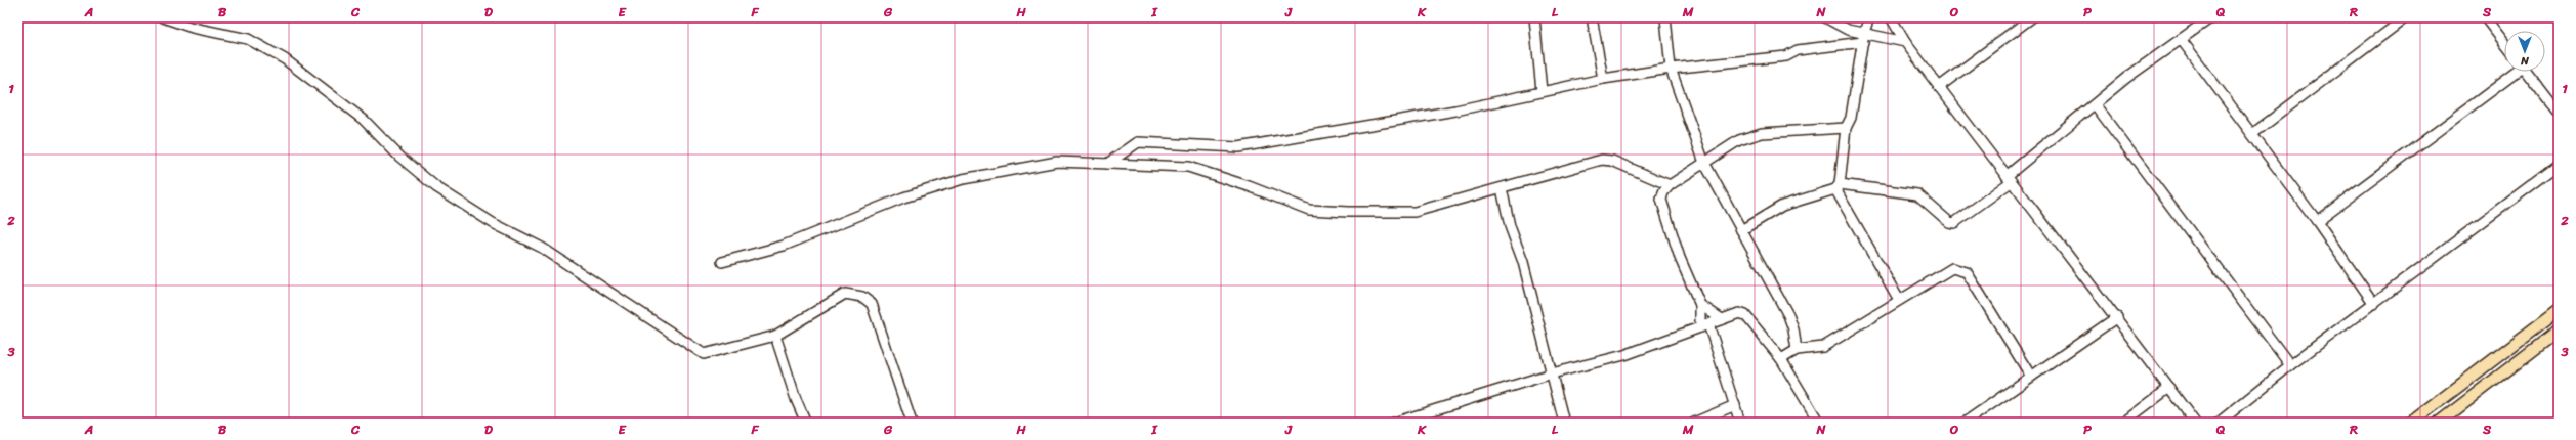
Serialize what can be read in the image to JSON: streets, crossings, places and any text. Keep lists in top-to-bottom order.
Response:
{
  "north": "bottom",
  "grid": {
    "columns": [
      "A",
      "B",
      "C",
      "D",
      "E",
      "F",
      "G",
      "H",
      "I",
      "J",
      "K",
      "L",
      "M",
      "N",
      "O",
      "P",
      "Q",
      "R",
      "S"
    ],
    "rows": ["1", "2", "3"]
  }
}
